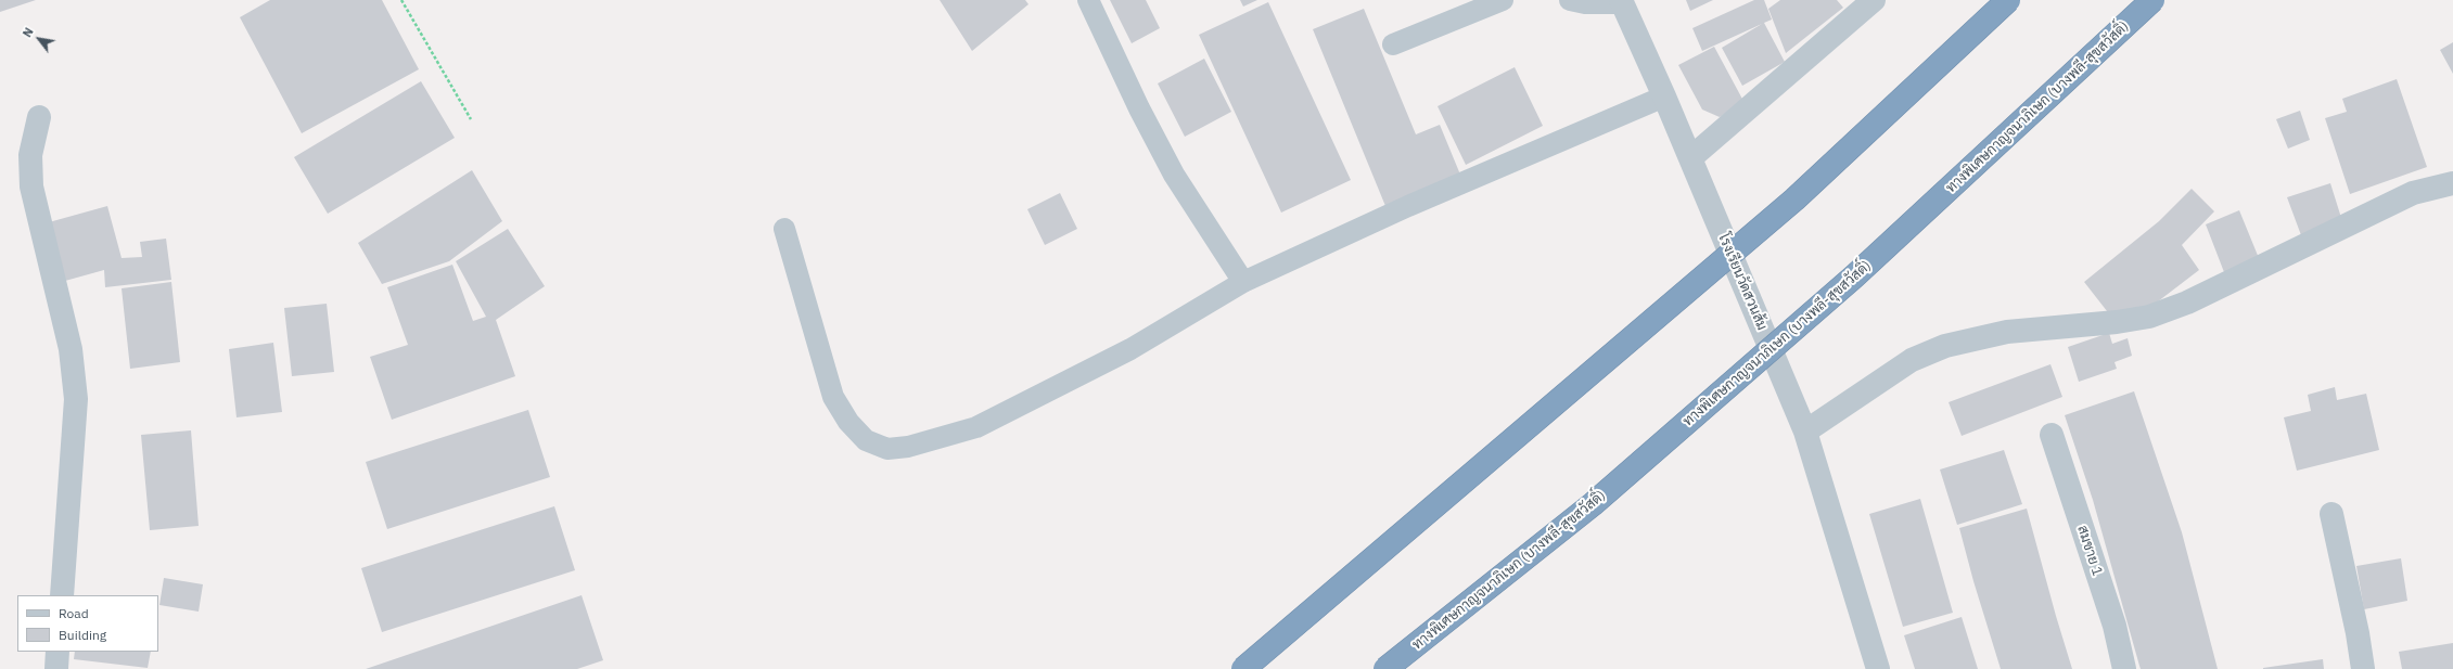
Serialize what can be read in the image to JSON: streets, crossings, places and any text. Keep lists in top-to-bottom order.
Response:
{
  "streets": {
    "highway": ["ทางพิเศษกาญจนาภิเษก (บางพลี-สุขสวัสดิ์)"],
    "street": ["โรงเรียนวัดสวนส้ม", "สมชาย 1"]
  },
  "legend": ["Road", "Building"],
  "north": "top left"
}
